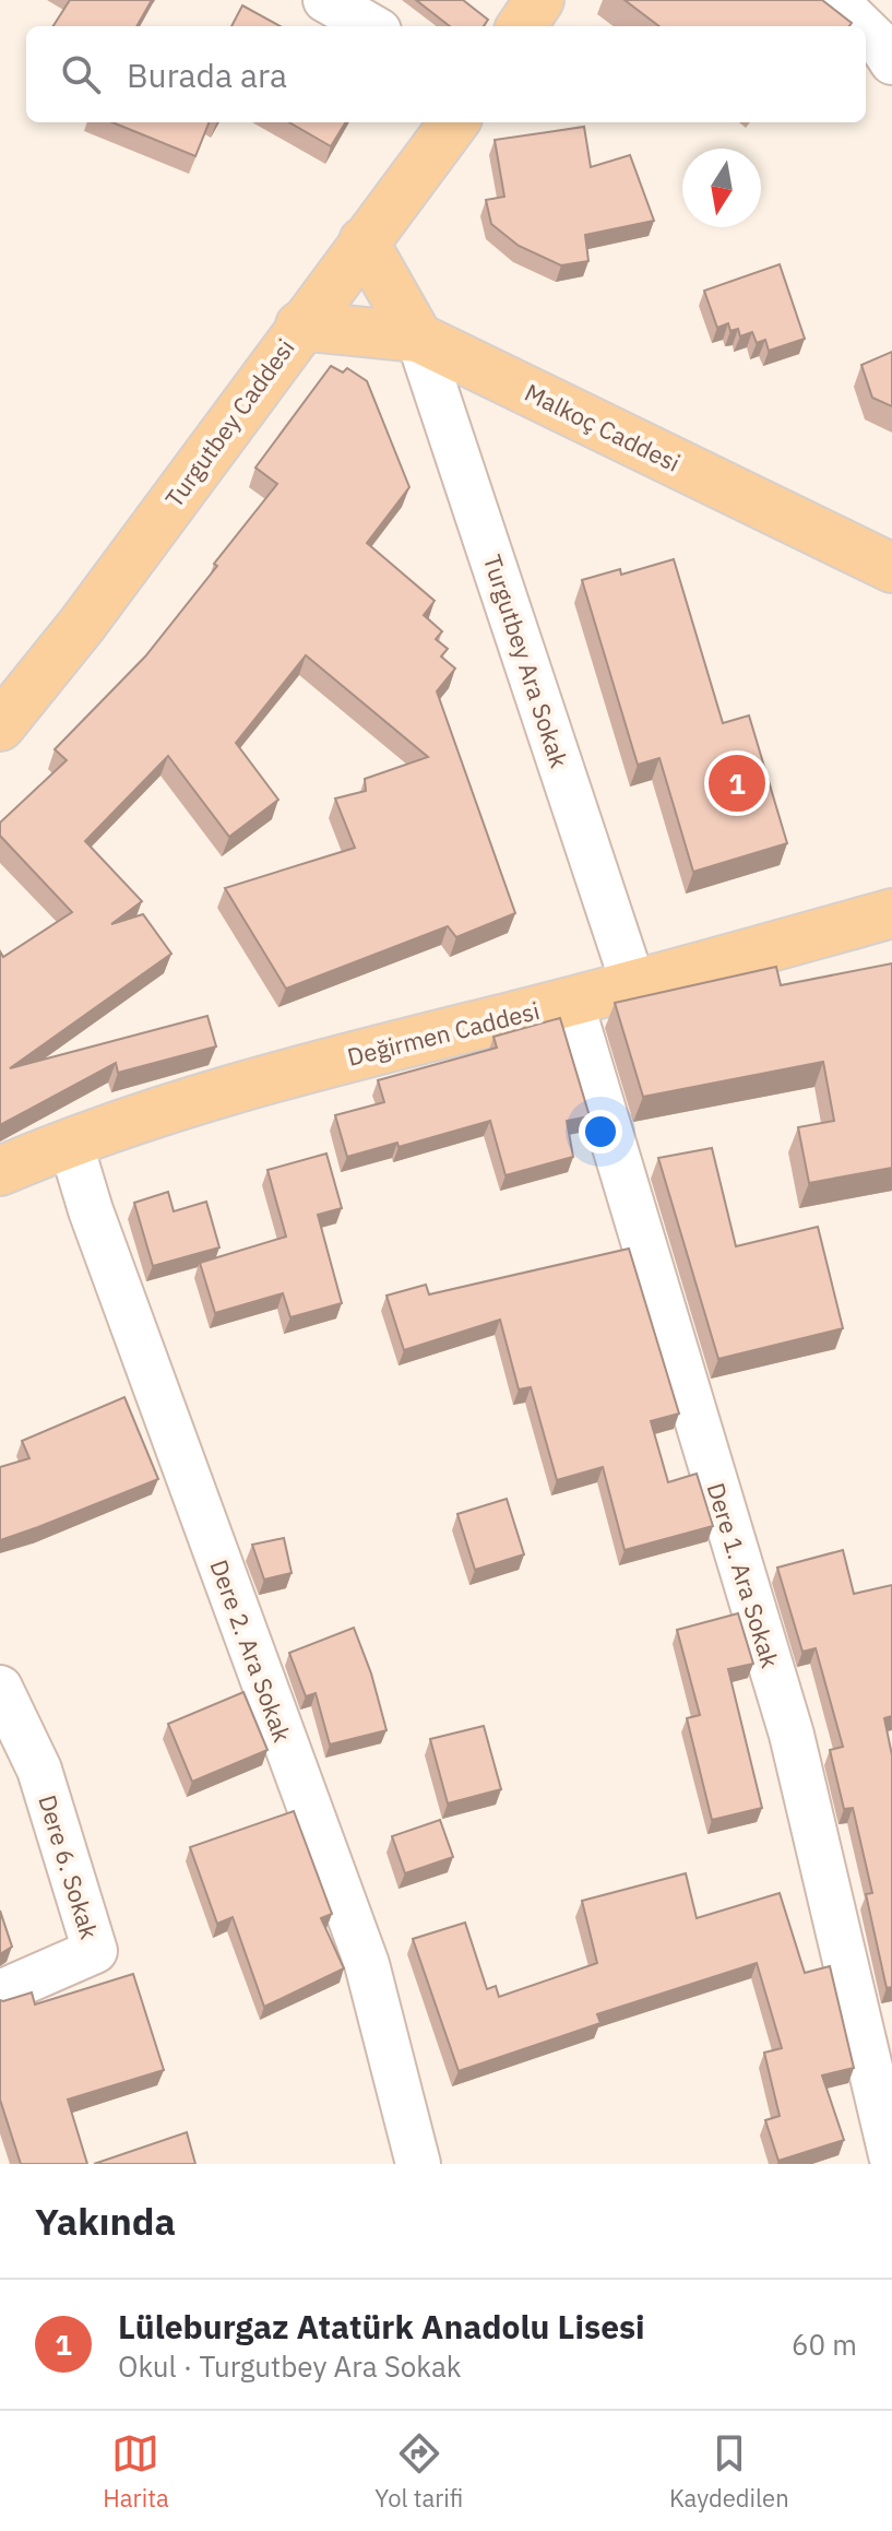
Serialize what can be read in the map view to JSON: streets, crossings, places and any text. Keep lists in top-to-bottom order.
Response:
{
  "streets": {
    "main road": ["Turgutbey Caddesi", "Malkoç Caddesi", "Değirmen Caddesi"],
    "street": [
      "Turgutbey Ara Sokak",
      "Dere 1. Ara Sokak",
      "Dere 2. Ara Sokak",
      "Dere 6. Sokak"
    ]
  },
  "crossings": [
    ["Turgutbey Caddesi", "Malkoç Caddesi"],
    ["Malkoç Caddesi", "Turgutbey Ara Sokak"],
    ["Turgutbey Ara Sokak", "Değirmen Caddesi"],
    ["Değirmen Caddesi", "Dere 1. Ara Sokak"],
    ["Değirmen Caddesi", "Dere 2. Ara Sokak"]
  ],
  "north": "bottom",
  "page": {
    "search": "Burada ara",
    "pins": "1",
    "heading": "Yakında",
    "list": [
      {
        "mark": "1",
        "name": "Lüleburgaz Atatürk Anadolu Lisesi",
        "note": "Okul · Turgutbey Ara Sokak",
        "value": "60 m"
      }
    ],
    "nav": ["Harita", "Yol tarifi", "Kaydedilen"]
  }
}
